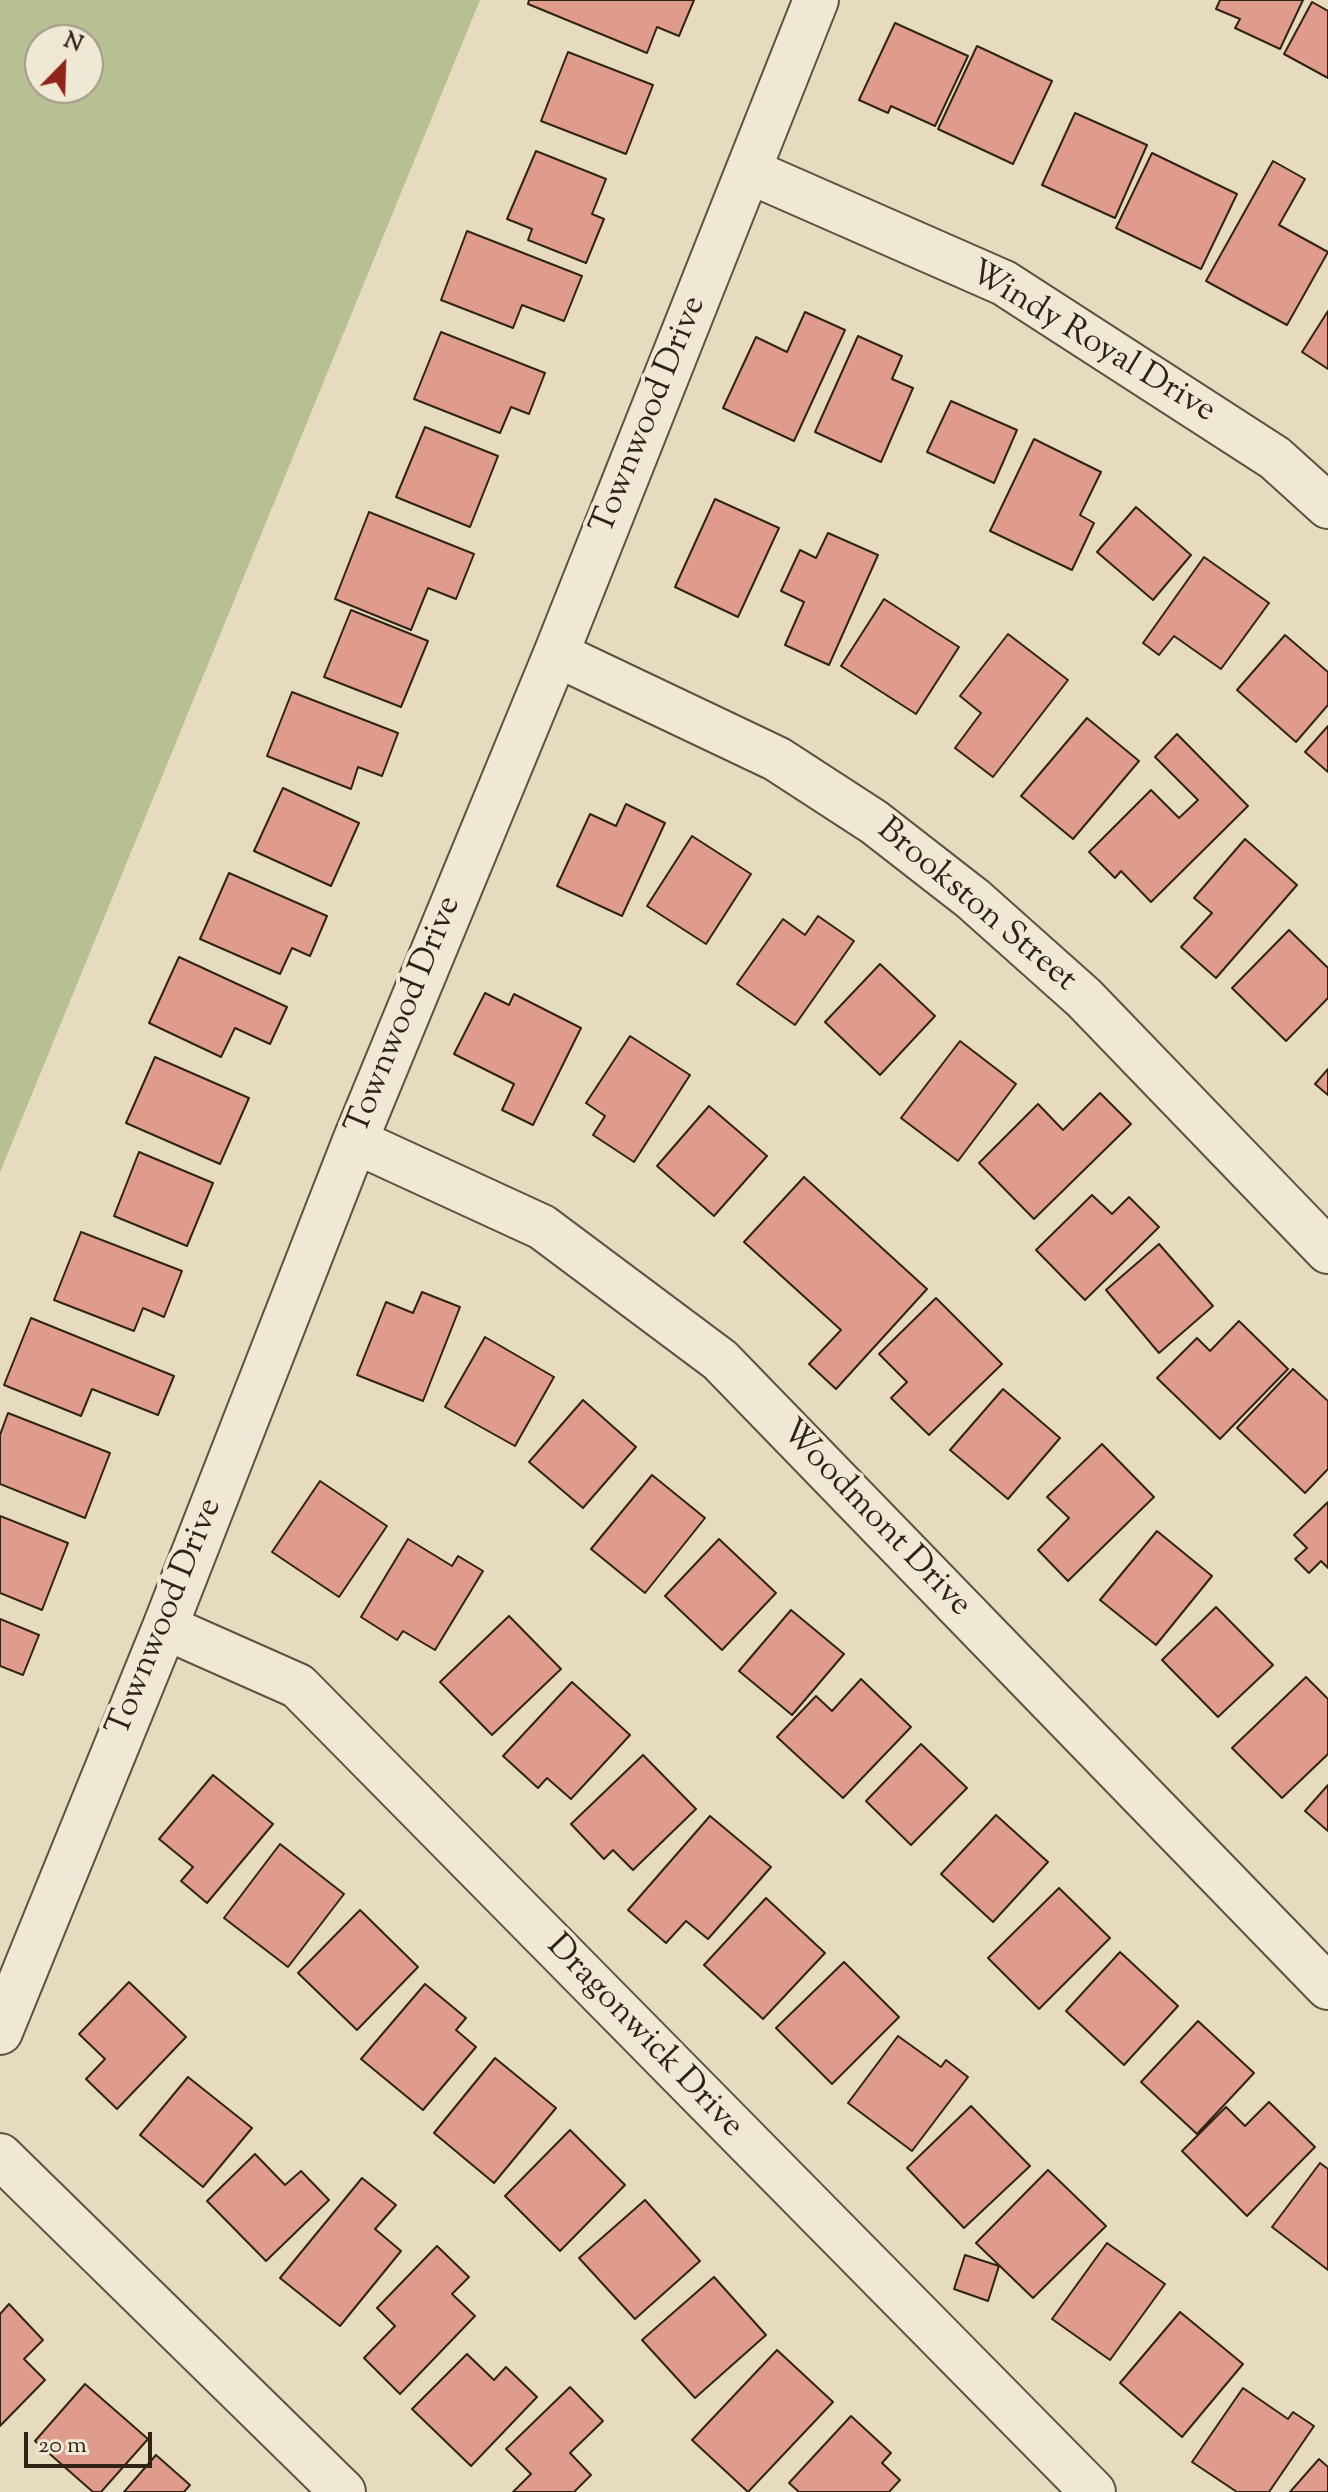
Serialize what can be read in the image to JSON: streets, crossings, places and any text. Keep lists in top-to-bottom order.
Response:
{
  "streets": {
    "street": [
      "Windy Royal Drive",
      "Townwood Drive",
      "Brookston Street",
      "Woodmont Drive",
      "Dragonwick Drive"
    ]
  },
  "crossings": [
    ["Windy Royal Drive", "Townwood Drive"],
    ["Townwood Drive", "Brookston Street"],
    ["Townwood Drive", "Woodmont Drive"],
    ["Townwood Drive", "Dragonwick Drive"]
  ],
  "scale_bar": "20 m",
  "north": "top right"
}
